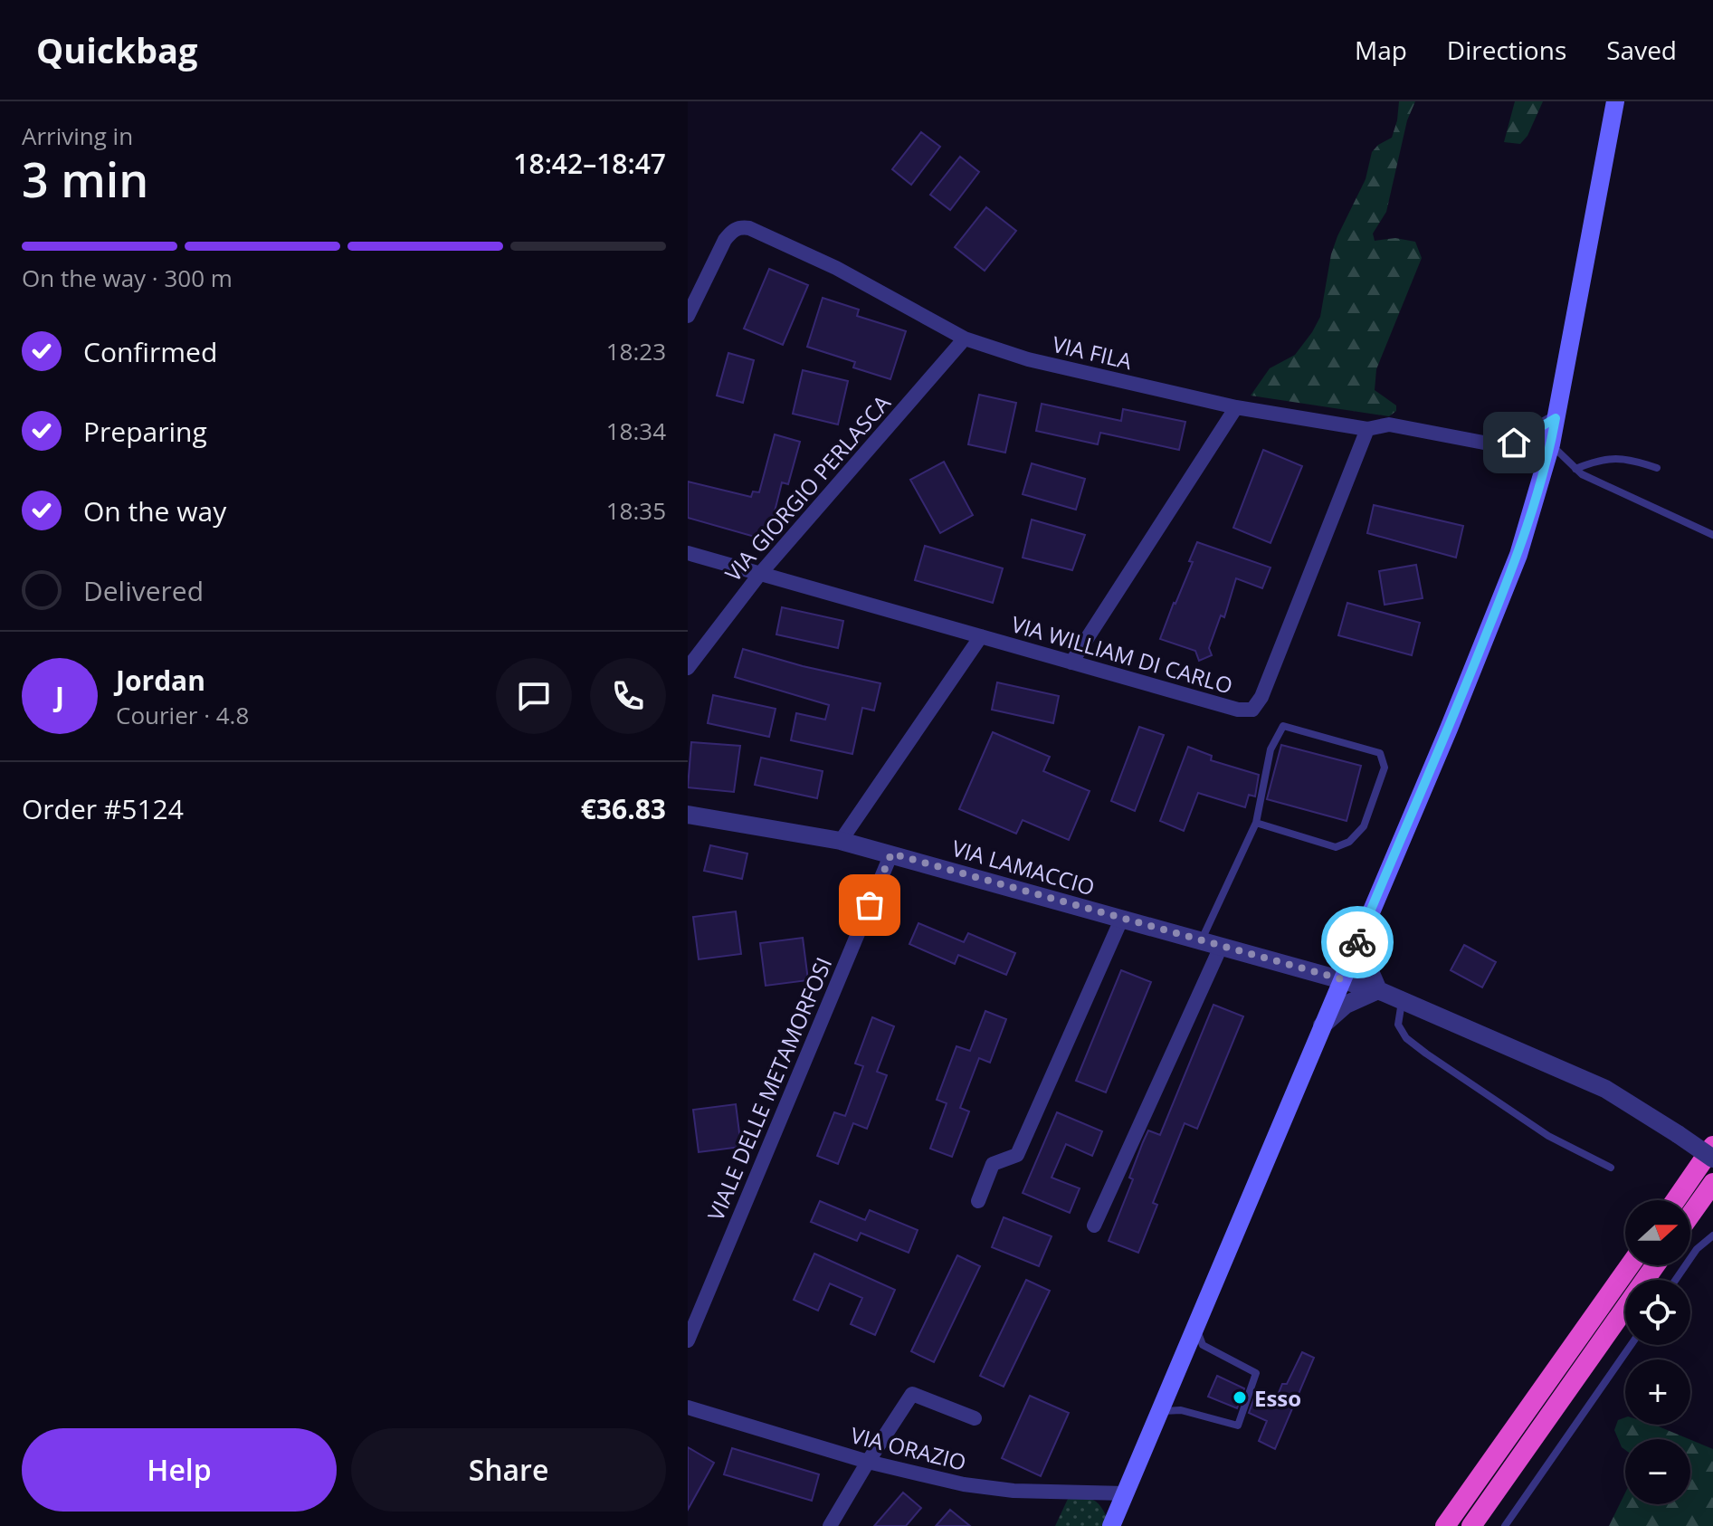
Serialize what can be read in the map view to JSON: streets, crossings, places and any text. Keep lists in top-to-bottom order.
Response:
{
  "streets": {
    "street": [
      "VIA FILA",
      "VIA GIORGIO PERLASCA",
      "VIA WILLIAM DI CARLO",
      "VIA LAMACCIO",
      "VIALE DELLE METAMORFOSI",
      "VIA ORAZIO"
    ]
  },
  "crossings": [
    ["VIA FILA", "VIA GIORGIO PERLASCA"],
    ["VIA FILA", "VIA WILLIAM DI CARLO"],
    ["VIA GIORGIO PERLASCA", "VIA WILLIAM DI CARLO"],
    ["VIA LAMACCIO", "VIALE DELLE METAMORFOSI"]
  ],
  "places": ["Esso"],
  "north": "right",
  "page": {
    "header": "Quickbag",
    "nav": ["Map", "Directions", "Saved"],
    "heading": ["3 min", "Arriving in", "18:42–18:47"],
    "panel": [
      "Jordan",
      "Courier · 4.8",
      "Order #5124",
      "€36.83"
    ],
    "bar": "On the way · 300 m",
    "list": [
      ["Confirmed", "18:23"],
      ["Preparing", "18:34"],
      ["On the way", "18:35"],
      "Delivered"
    ],
    "round": "J",
    "map_buttons": ["+", "−"],
    "buttons": ["Help", "Share"]
  }
}
